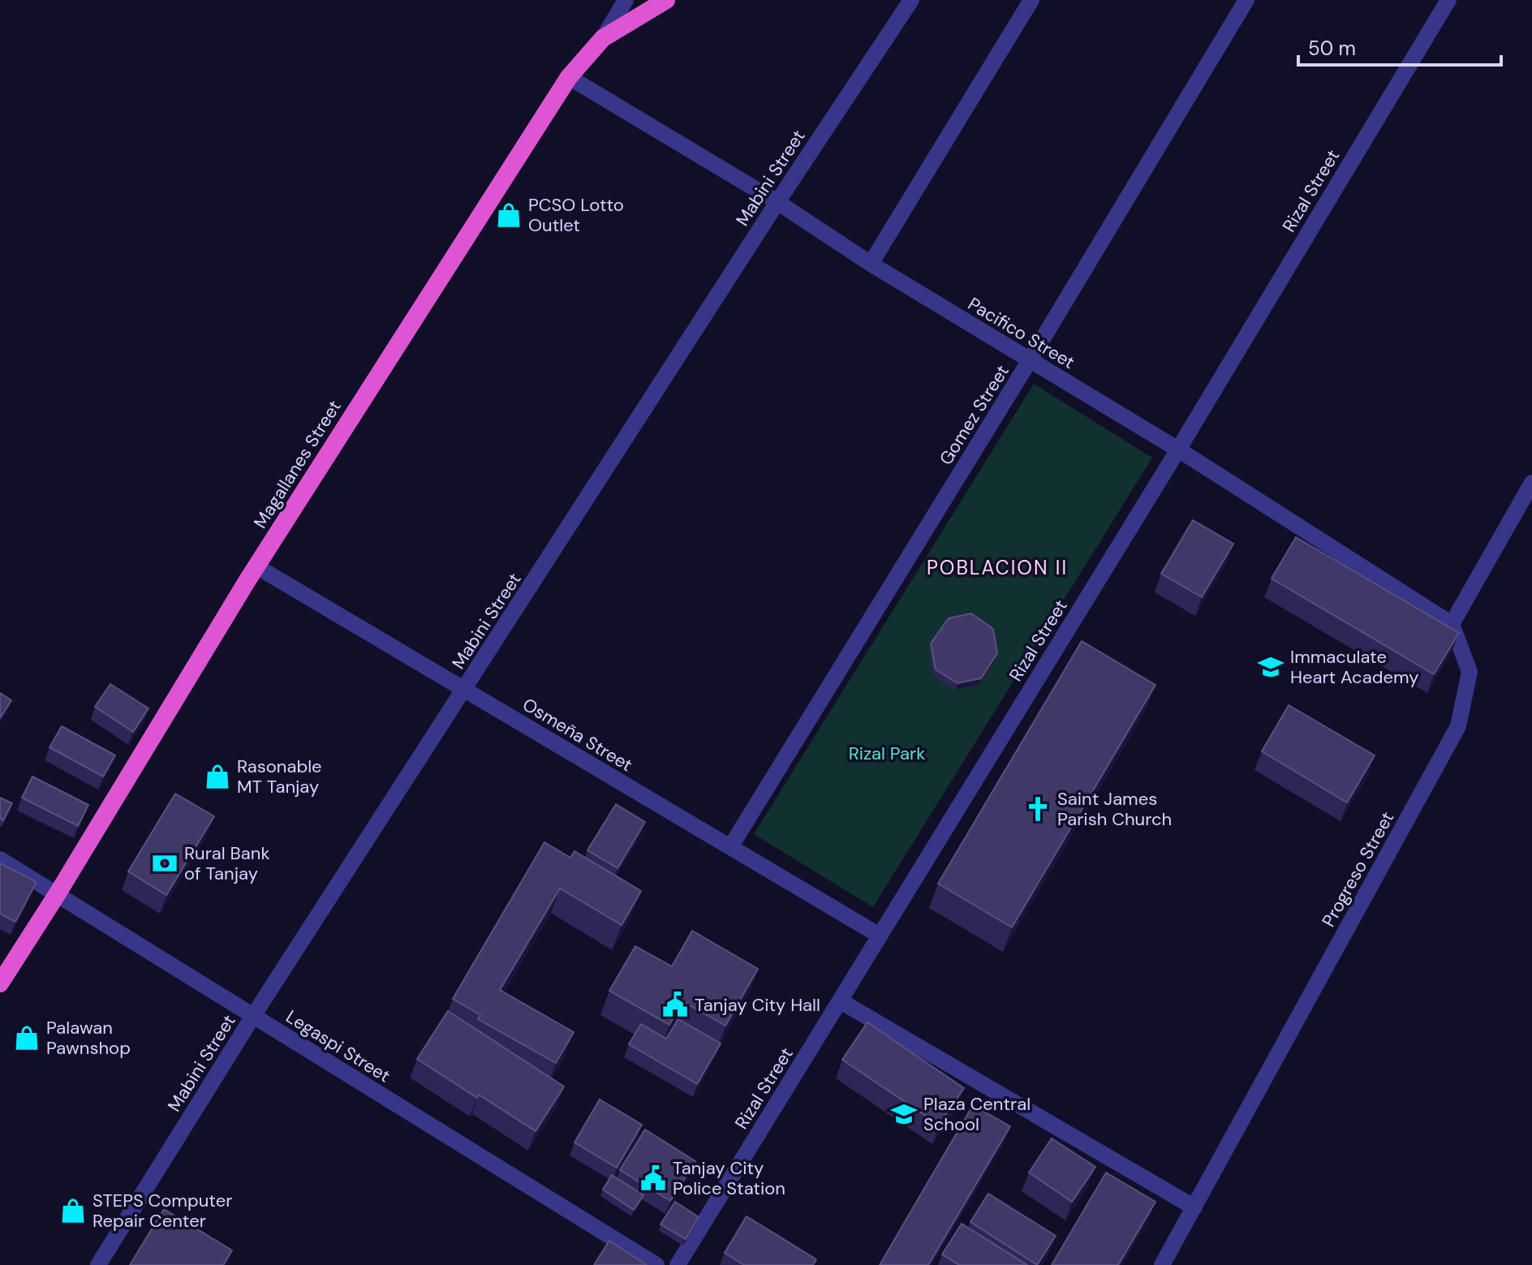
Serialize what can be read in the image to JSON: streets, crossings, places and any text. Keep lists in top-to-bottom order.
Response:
{
  "streets": {
    "highway": ["Magallanes Street"],
    "street": [
      "Mabini Street",
      "Rizal Street",
      "Pacifico Street",
      "Gomez Street",
      "Osmeña Street",
      "Progreso Street",
      "Legaspi Street"
    ]
  },
  "crossings": [
    ["Mabini Street", "Pacifico Street"],
    ["Mabini Street", "Osmeña Street"],
    ["Mabini Street", "Legaspi Street"],
    ["Rizal Street", "Pacifico Street"],
    ["Rizal Street", "Osmeña Street"],
    ["Pacifico Street", "Gomez Street"],
    ["Pacifico Street", "Magallanes Street"],
    ["Pacifico Street", "Progreso Street"],
    ["Gomez Street", "Osmeña Street"],
    ["Magallanes Street", "Osmeña Street"],
    ["Magallanes Street", "Legaspi Street"]
  ],
  "districts": ["POBLACION II"],
  "parks": ["Rizal Park"],
  "places": {
    "shop": [
      "PCSO Lotto Outlet",
      "Rasonable MT Tanjay",
      "Palawan Pawnshop",
      "STEPS Computer Repair Center"
    ],
    "school or university": ["Immaculate Heart Academy", "Plaza Central School"],
    "church": ["Saint James Parish Church"],
    "bank": ["Rural Bank of Tanjay"],
    "public building": ["Tanjay City Hall", "Tanjay City Police Station"]
  },
  "scale_bar": "50 m"
}
